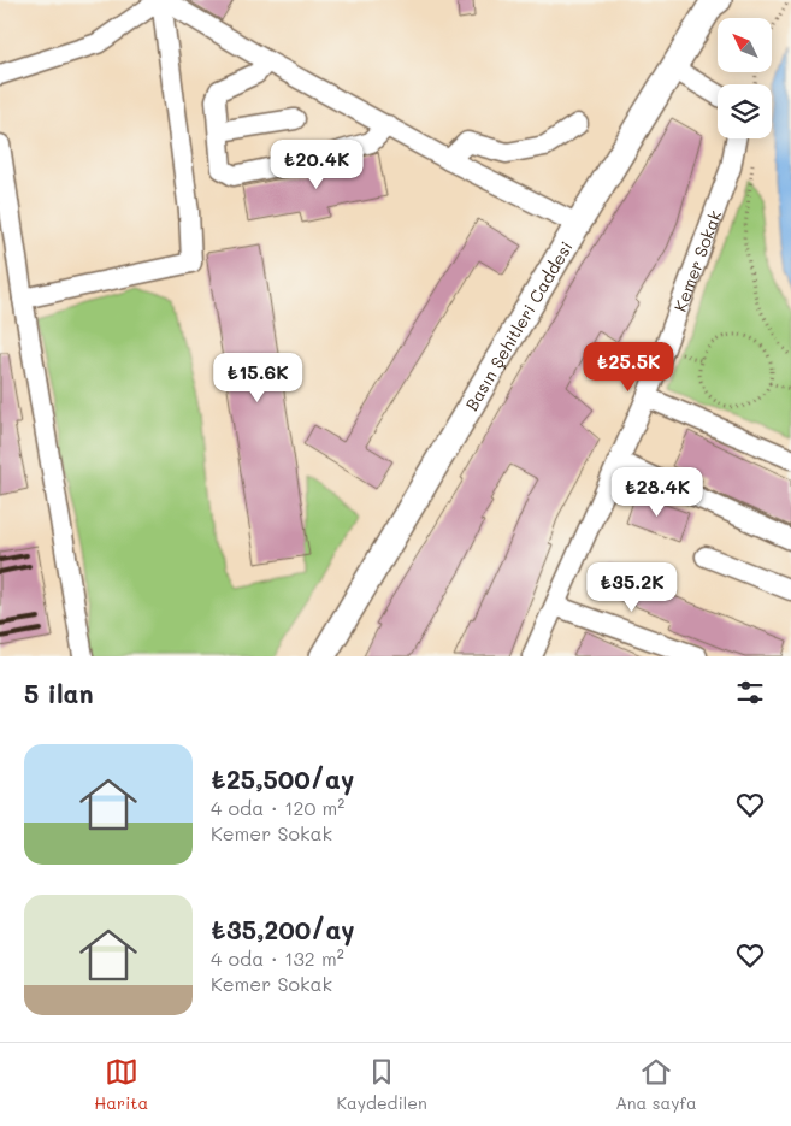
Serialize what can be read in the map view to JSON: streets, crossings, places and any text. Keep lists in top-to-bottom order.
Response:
{
  "streets": {
    "main road": ["Basın Şehitleri Caddesi"],
    "street": ["Kemer Sokak"]
  },
  "north": "top left",
  "page": {
    "price": [
      "₺20.4K",
      "₺25.5K",
      "₺15.6K",
      "₺28.4K",
      "₺35.2K"
    ],
    "heading": "5 ilan",
    "list": [
      {
        "name": "₺25,500/ay",
        "note": "4 oda · 120 m² · Kemer Sokak"
      },
      {
        "name": "₺35,200/ay",
        "note": "4 oda · 132 m² · Kemer Sokak"
      }
    ],
    "tabs": ["Harita", "Kaydedilen", "Ana sayfa"]
  }
}
